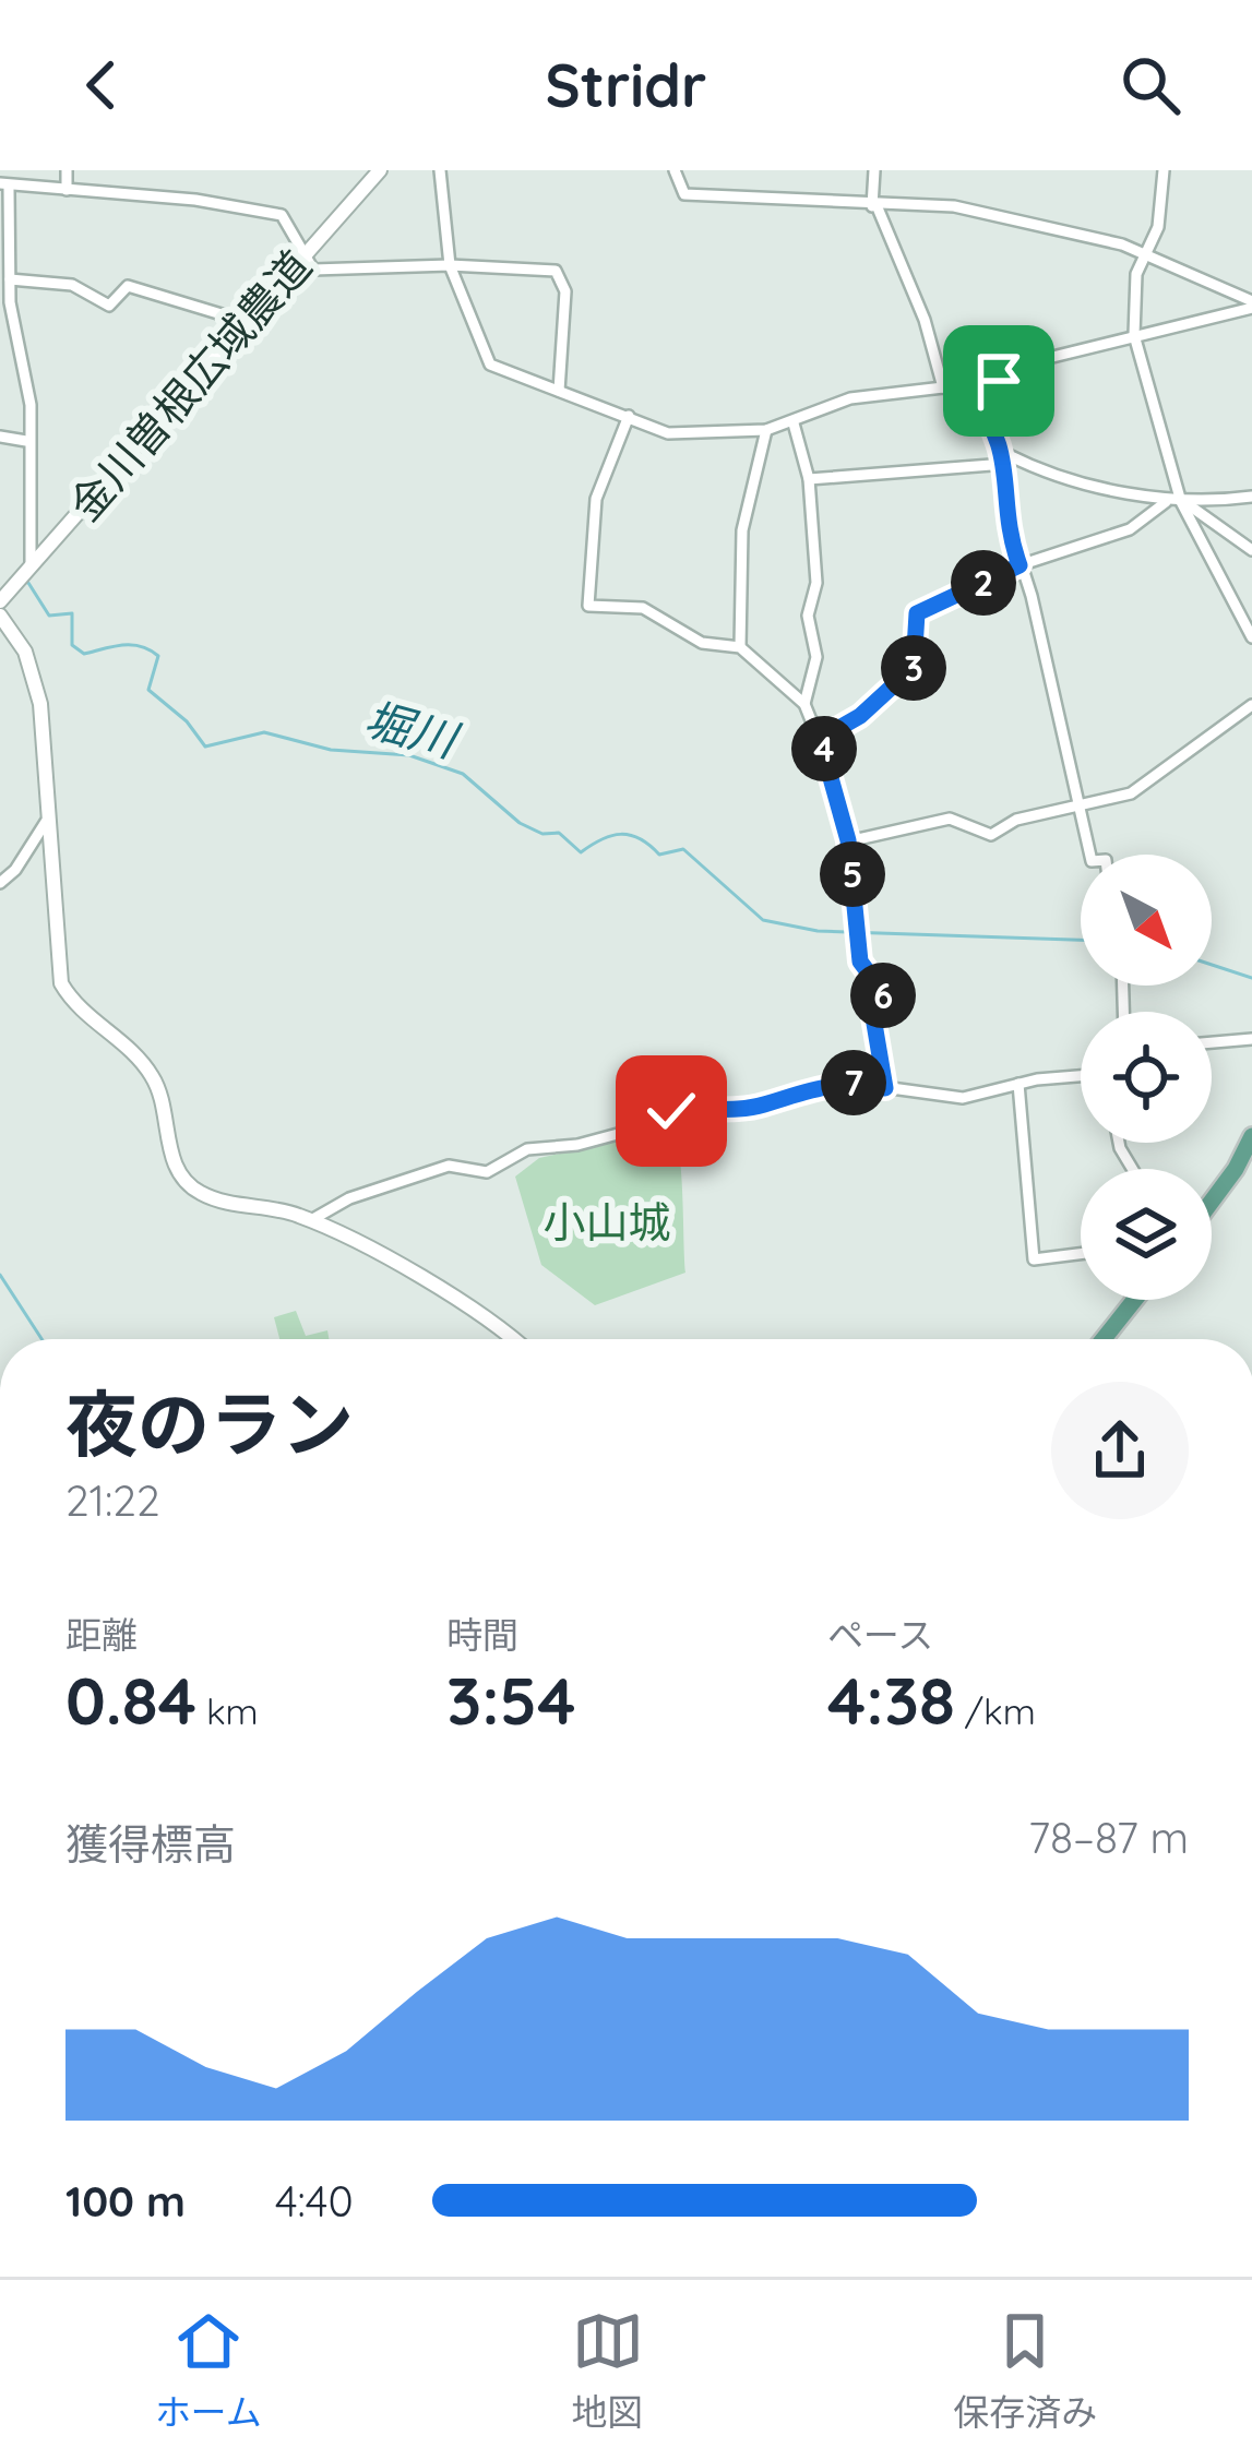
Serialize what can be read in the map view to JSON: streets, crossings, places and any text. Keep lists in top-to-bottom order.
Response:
{
  "streets": {
    "street": ["金川曽根広域農道"]
  },
  "water": ["堀川"],
  "parks": ["小山城"],
  "north": "bottom right",
  "page": {
    "header": "Stridr",
    "pins": [
      "2",
      "3",
      "4",
      "5",
      "6",
      "7"
    ],
    "heading": ["夜のラン", "21:22"],
    "stats": [
      ["距離", "0.84 km"],
      ["時間", "3:54"],
      ["ペース", "4:38 /km"]
    ],
    "chart": ["獲得標高", "78–87 m"],
    "list": [
      {
        "name": "100 m",
        "note": "4:40"
      }
    ],
    "tabs": ["ホーム", "地図", "保存済み"]
  }
}
